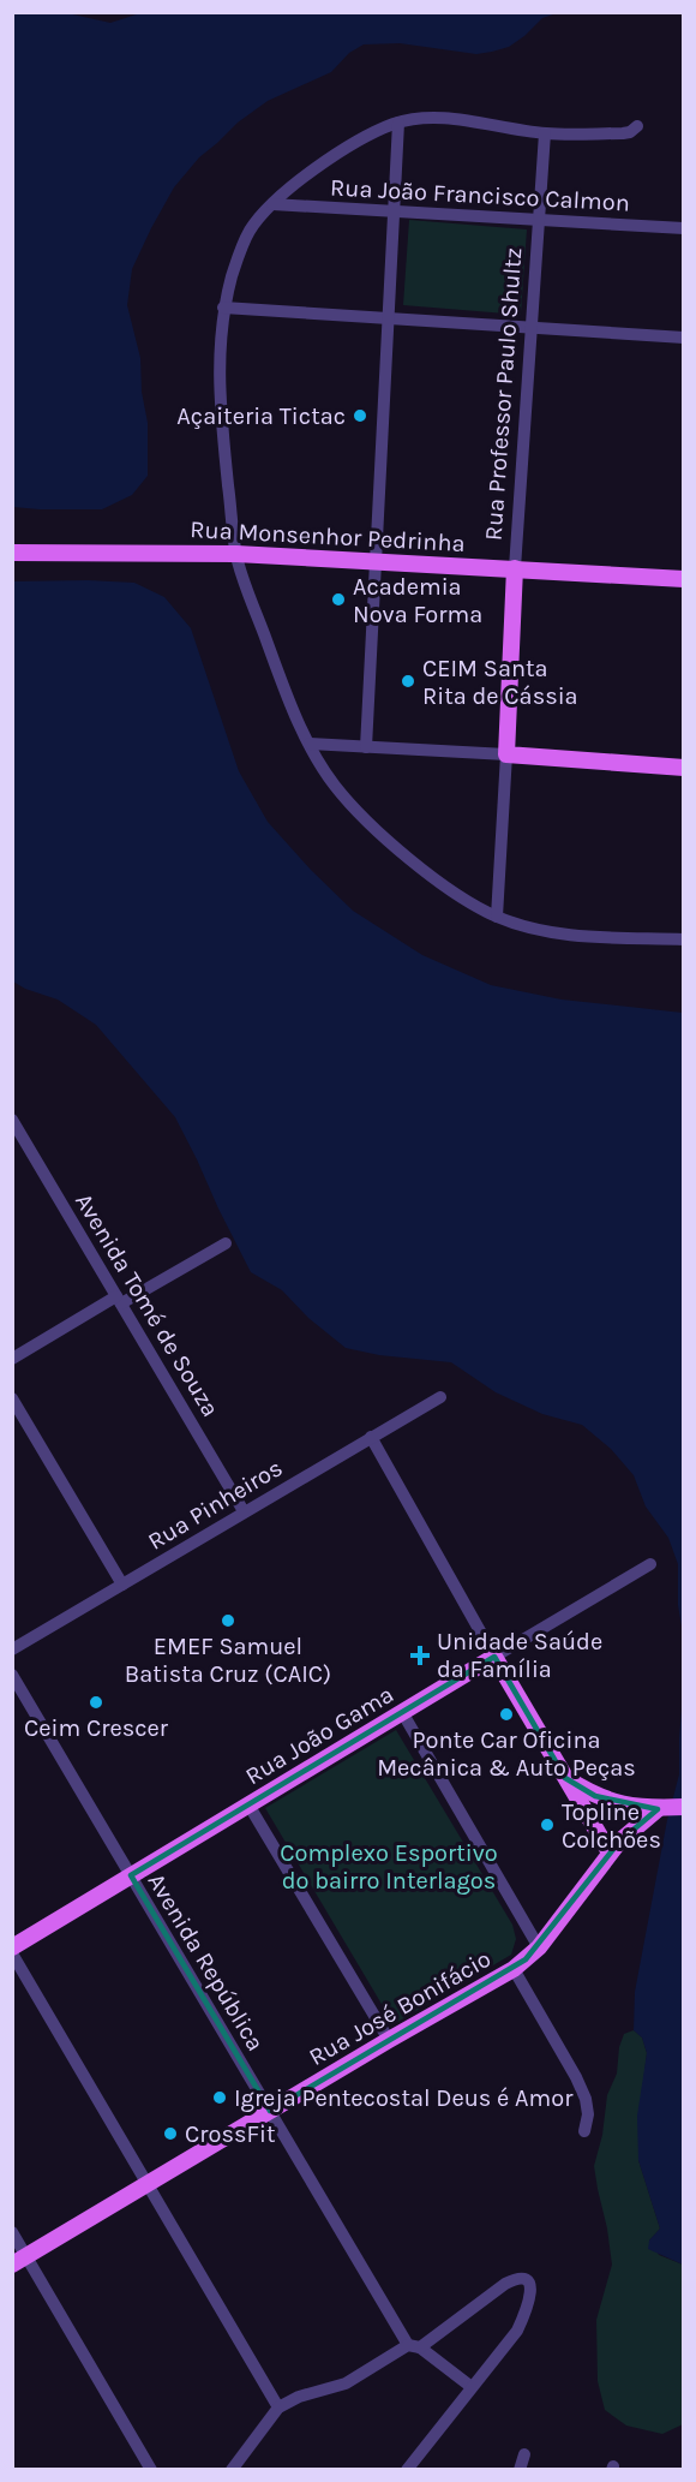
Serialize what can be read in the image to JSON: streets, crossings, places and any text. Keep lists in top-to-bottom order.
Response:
{
  "streets": {
    "main road": [
      "Rua Professor Paulo Shultz",
      "Rua Monsenhor Pedrinha",
      "Rua João Gama",
      "Rua José Bonifácio"
    ],
    "street": [
      "Rua João Francisco Calmon",
      "Avenida Tomé de Souza",
      "Rua Pinheiros",
      "Avenida República"
    ]
  },
  "crossings": [
    ["Rua João Francisco Calmon", "Rua Professor Paulo Shultz"],
    ["Rua Professor Paulo Shultz", "Rua Monsenhor Pedrinha"],
    ["Avenida Tomé de Souza", "Rua Pinheiros"],
    ["Rua João Gama", "Avenida República"],
    ["Avenida República", "Rua José Bonifácio"]
  ],
  "parks": ["Complexo Esportivo do bairro Interlagos"],
  "places": {
    "other": [
      "Açaiteria Tictac",
      "Academia Nova Forma",
      "CEIM Santa Rita de Cássia",
      "EMEF Samuel Batista Cruz (CAIC)",
      "Ceim Crescer",
      "Ponte Car Oficina Mecânica & Auto Peças",
      "Topline Colchões",
      "Igreja Pentecostal Deus é Amor",
      "CrossFit"
    ],
    "health": ["Unidade Saúde da Família"]
  }
}
